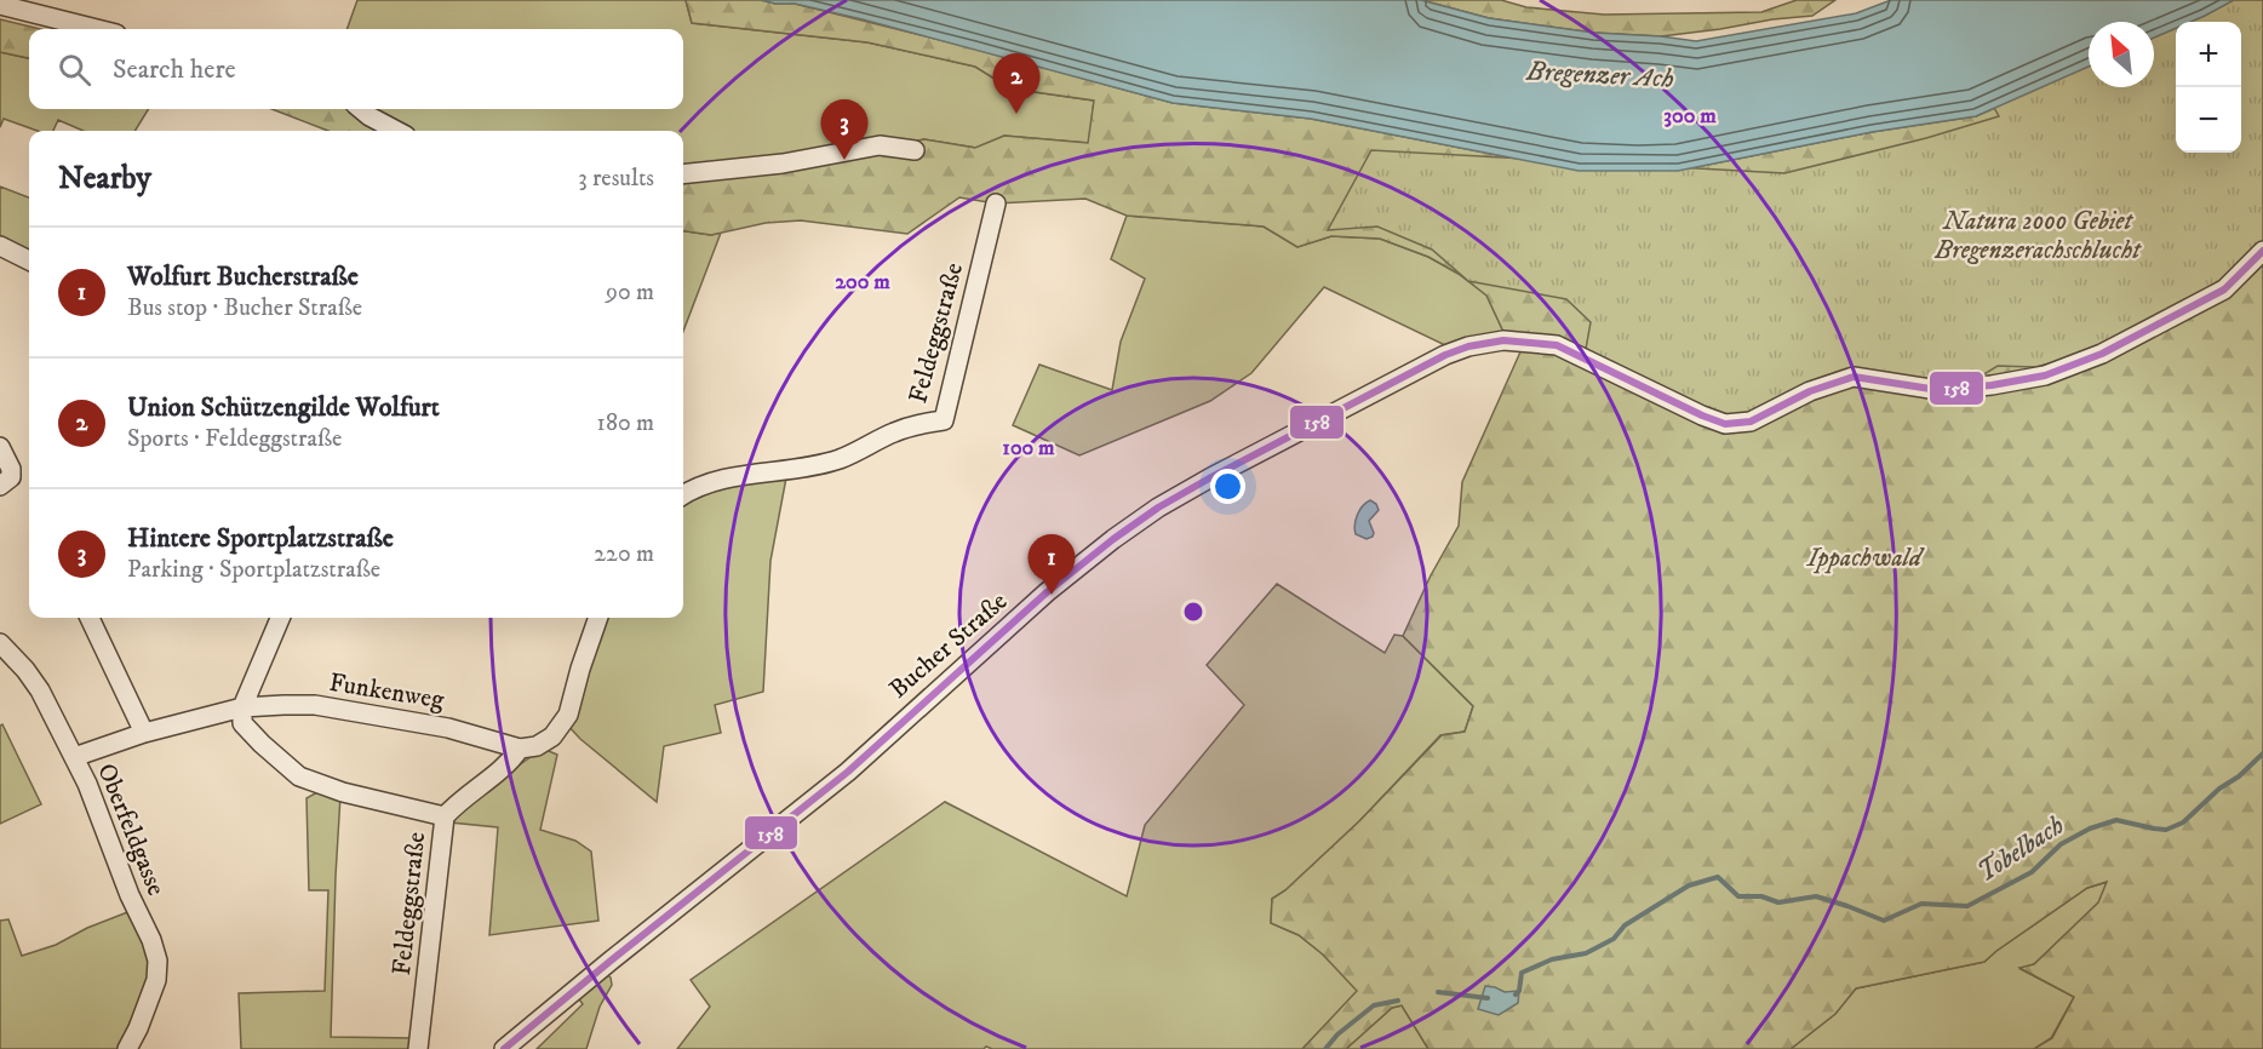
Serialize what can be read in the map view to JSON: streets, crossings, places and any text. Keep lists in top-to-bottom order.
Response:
{
  "streets": {
    "street": [
      "Feldeggstraße",
      "Bucher Straße",
      "Funkenweg",
      "Oberfeldgasse"
    ]
  },
  "crossings": [
    ["Feldeggstraße", "Funkenweg"],
    ["Funkenweg", "Oberfeldgasse"]
  ],
  "water": ["Bregenzer Ach", "Tobelbach"],
  "parks": ["Natura 2000 Gebiet Bregenzerachschlucht", "Ippachwald"],
  "lines": ["transit line 158"],
  "north": "top left",
  "page": {
    "map_buttons": ["+", "−"],
    "search": "Search here",
    "pins": ["2", "3", "1"],
    "heading": ["Nearby", "3 results"],
    "list": [
      {
        "mark": "1",
        "name": "Wolfurt Bucherstraße",
        "note": "Bus stop · Bucher Straße",
        "value": "90 m"
      },
      {
        "mark": "2",
        "name": "Union Schützengilde Wolfurt",
        "note": "Sports · Feldeggstraße",
        "value": "180 m"
      },
      {
        "mark": "3",
        "name": "Hintere Sportplatzstraße",
        "note": "Parking · Sportplatzstraße",
        "value": "220 m"
      }
    ]
  },
  "rings": ["300 m", "200 m", "100 m"]
}
